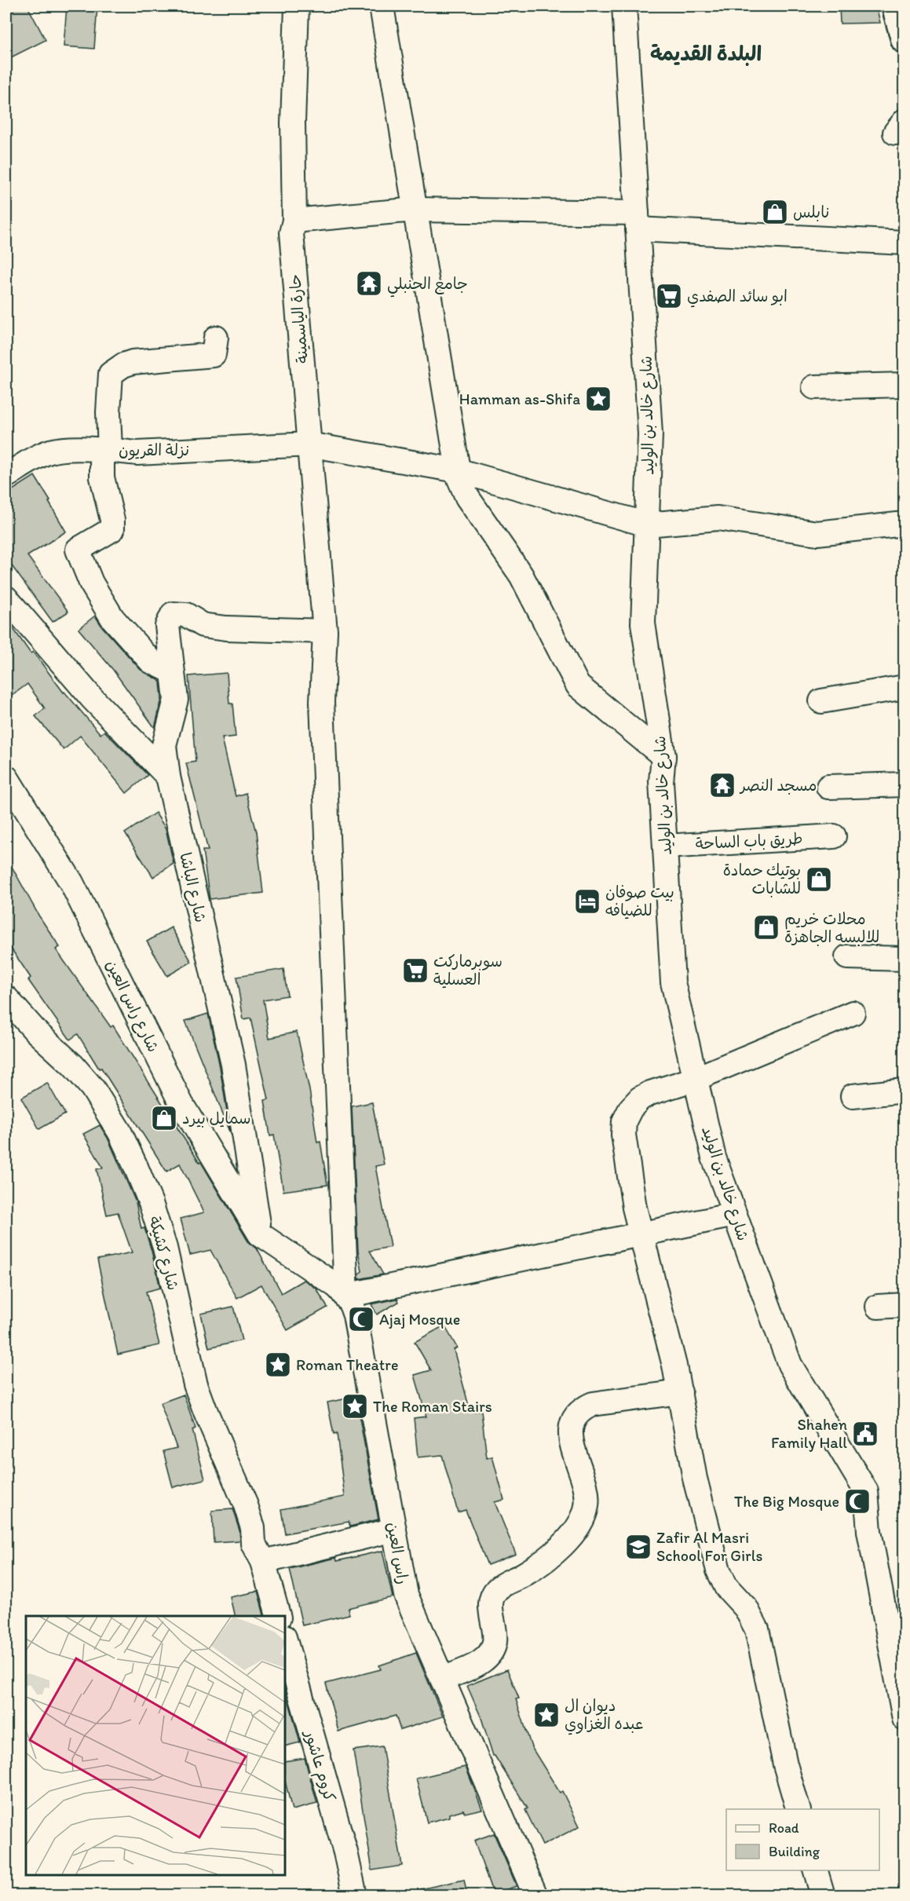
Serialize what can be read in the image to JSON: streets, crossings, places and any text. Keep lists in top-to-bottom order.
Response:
{
  "streets": {
    "street": [
      "حارة الياسمينة",
      "شارع خالد بن الوليد",
      "نزلة القريون",
      "طريق باب الساحة",
      "شارع الباشا",
      "شارع راس العين",
      "شارع كشيكة",
      "راس العين",
      "كروم عاشور"
    ]
  },
  "crossings": [
    ["حارة الياسمينة", "نزلة القريون"],
    ["حارة الياسمينة", "شارع الباشا"],
    ["حارة الياسمينة", "راس العين"],
    ["شارع خالد بن الوليد", "نزلة القريون"],
    ["شارع خالد بن الوليد", "طريق باب الساحة"],
    ["شارع الباشا", "شارع راس العين"]
  ],
  "districts": ["البلدة القديمة"],
  "places": {
    "shop": [
      "نابلس",
      "بوتيك حمادة للشابات",
      "محلات خريم للالبسه الجاهزة",
      "سمايل بيرد"
    ],
    "temple": ["جامع الحنبلي", "مسجد النصر"],
    "supermarket": ["ابو سائد الصفدي", "سوبرماركت العسلية"],
    "place": [
      "Hamman as-Shifa",
      "Roman Theatre",
      "The Roman Stairs",
      "ديوان ال عبده الغزاوي"
    ],
    "hotel": ["بيت صوفان للضيافه"],
    "mosque": ["Ajaj Mosque", "The Big Mosque"],
    "public building": ["Shahen Family Hall"],
    "school or university": ["Zafir Al Masri School For Girls"]
  },
  "legend": ["Road", "Building"]
}
